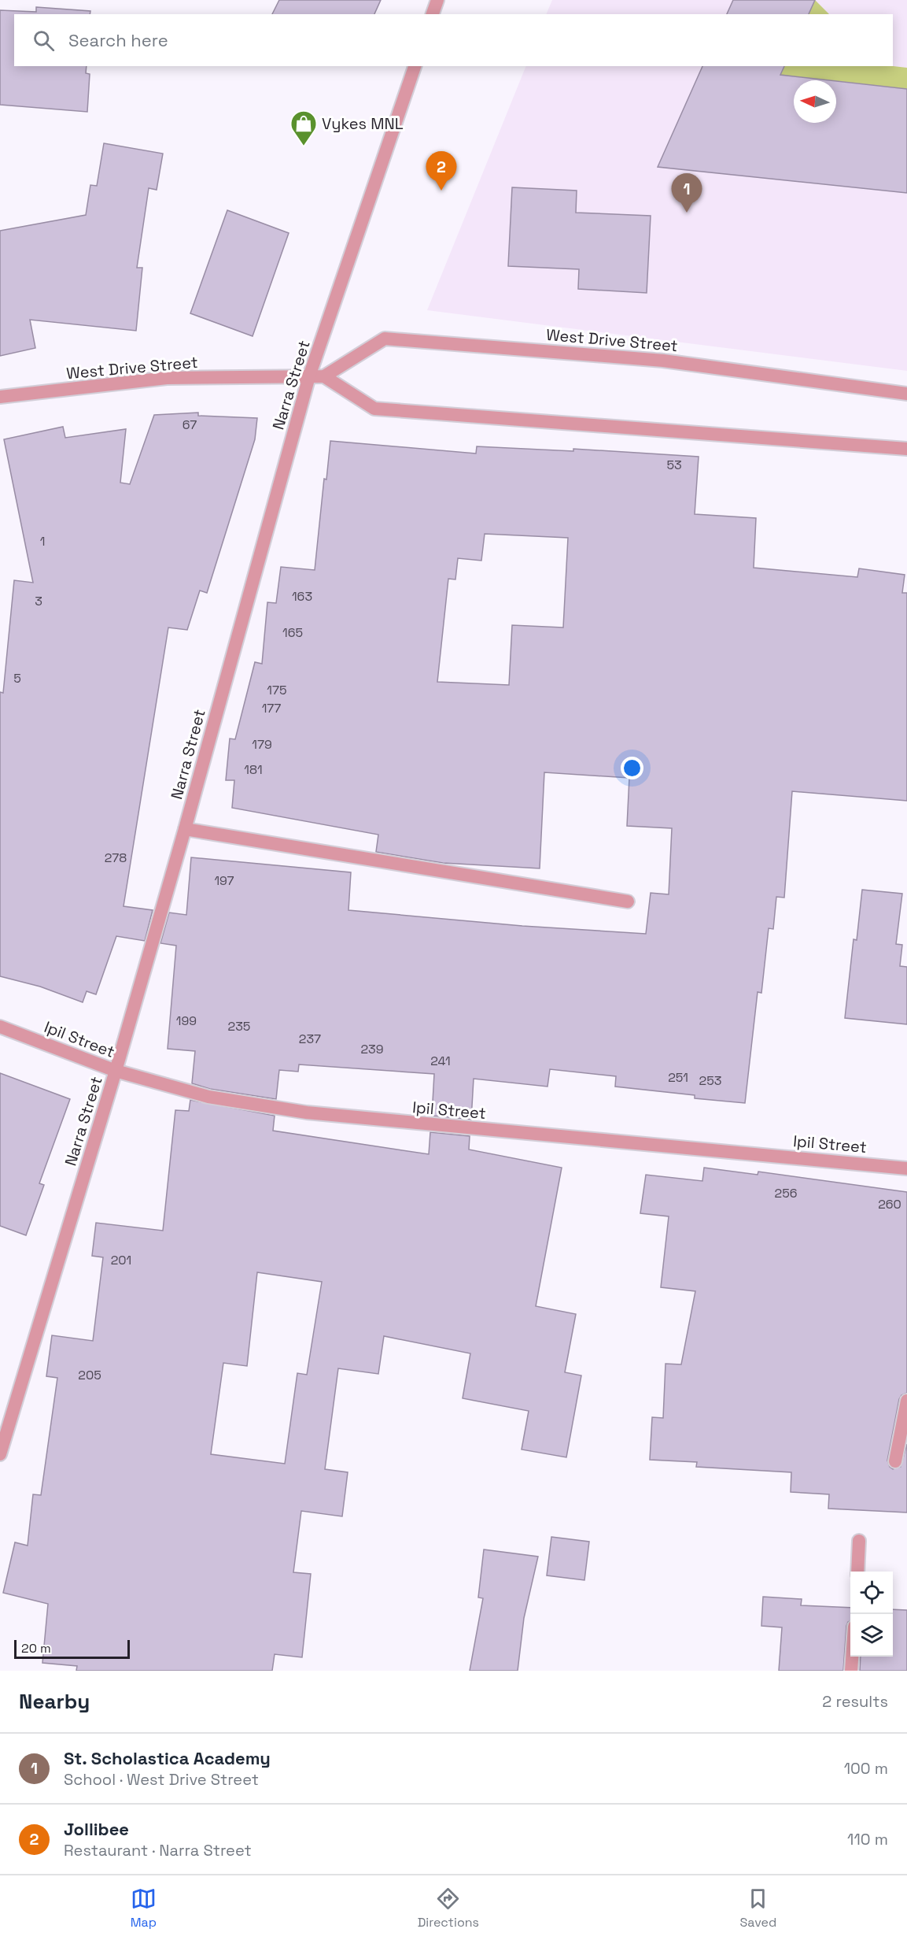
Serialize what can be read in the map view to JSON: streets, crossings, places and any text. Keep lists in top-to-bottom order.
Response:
{
  "streets": {
    "street": ["West Drive Street", "Narra Street", "Ipil Street"]
  },
  "crossings": [
    ["West Drive Street", "Narra Street"],
    ["Narra Street", "Ipil Street"]
  ],
  "places": {
    "shop": ["Vykes MNL"]
  },
  "house_numbers": [
    "67",
    "53",
    "1",
    "163",
    "3",
    "165",
    "5",
    "175",
    "177",
    "179",
    "181",
    "278",
    "197",
    "199",
    "235",
    "237",
    "239",
    "241",
    "251",
    "253",
    "256",
    "260",
    "201",
    "205"
  ],
  "scale_bar": "20 m",
  "north": "left",
  "page": {
    "search": "Search here",
    "pins": ["2", "1"],
    "scale": "20 m",
    "heading": ["Nearby", "2 results"],
    "list": [
      {
        "mark": "1",
        "name": "St. Scholastica Academy",
        "note": "School · West Drive Street",
        "value": "100 m"
      },
      {
        "mark": "2",
        "name": "Jollibee",
        "note": "Restaurant · Narra Street",
        "value": "110 m"
      }
    ],
    "nav": ["Map", "Directions", "Saved"]
  }
}
